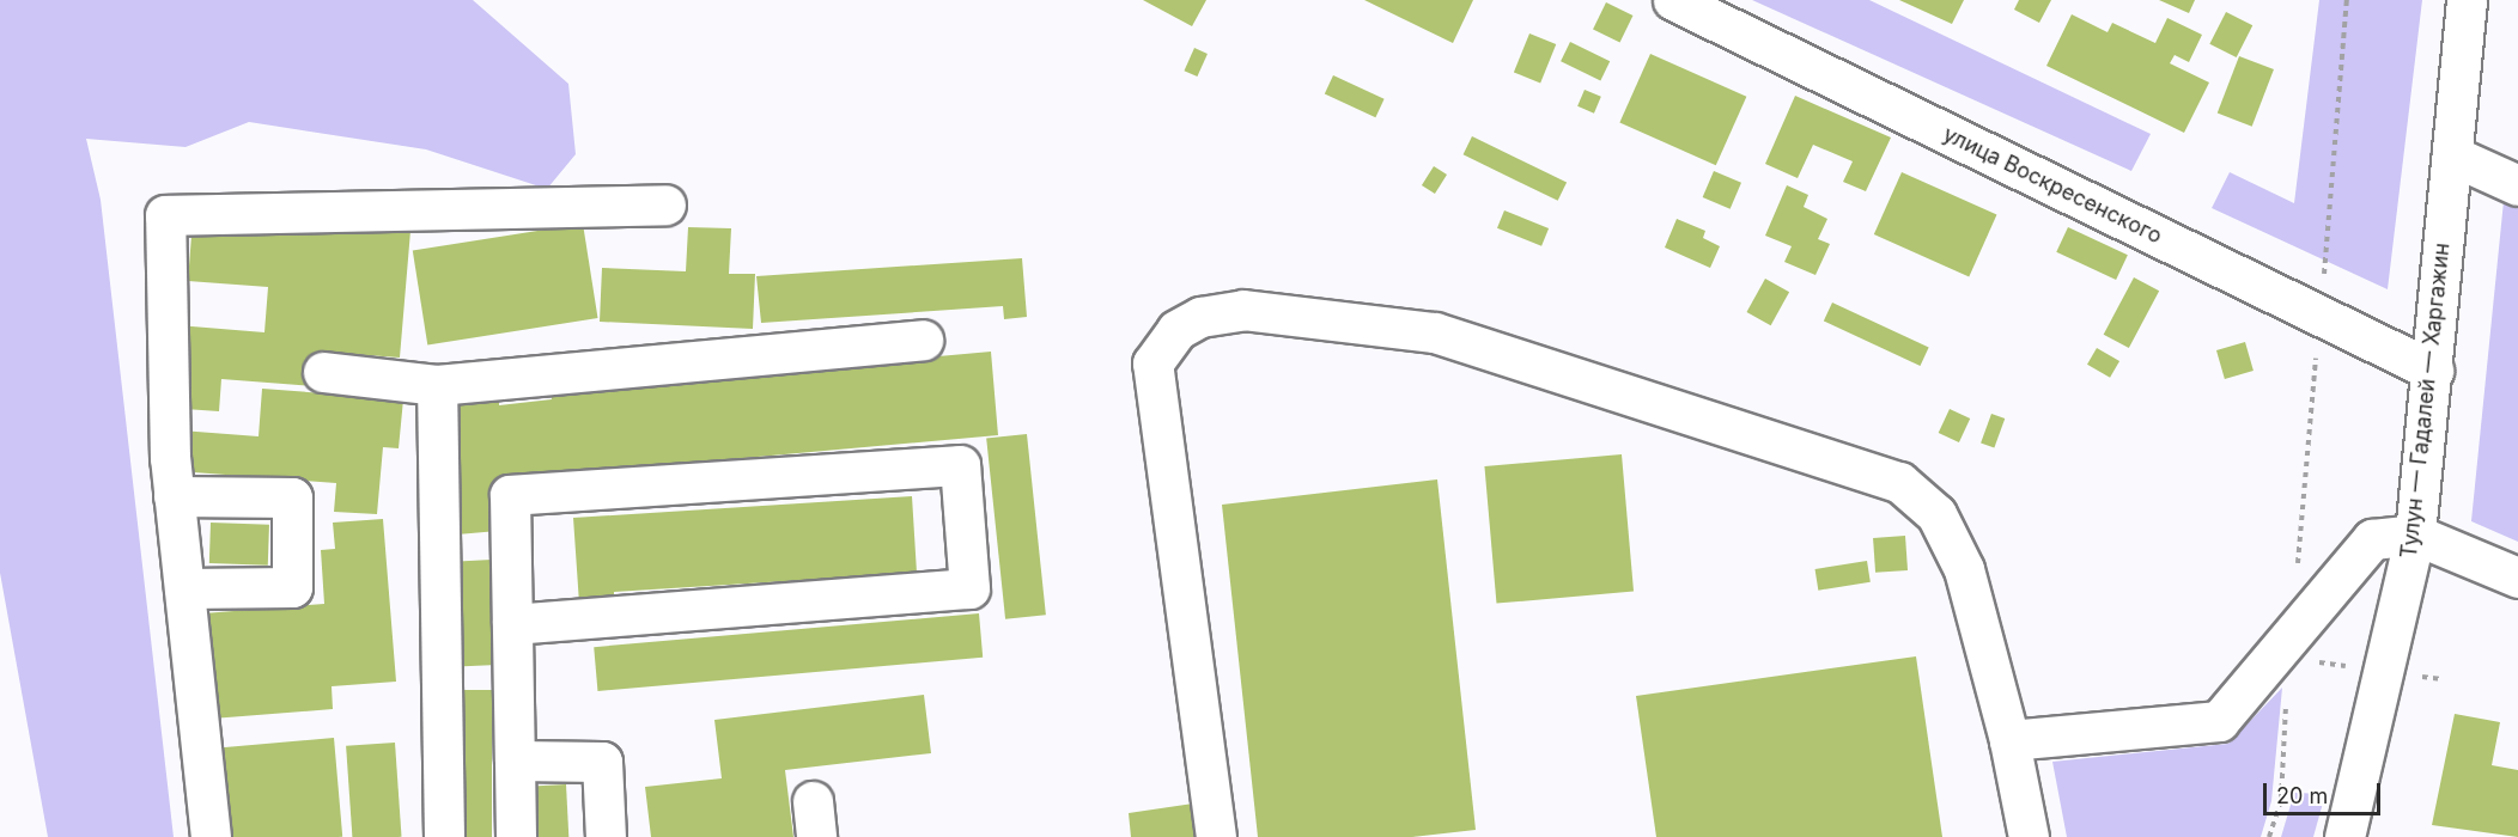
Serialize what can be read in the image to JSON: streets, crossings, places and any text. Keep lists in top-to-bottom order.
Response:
{
  "streets": {
    "street": ["улица Воскресенского", "Тулун — Гадалей — Харгажин"]
  },
  "crossings": [
    ["улица Воскресенского", "Тулун — Гадалей — Харгажин"]
  ],
  "scale_bar": "20 m"
}
